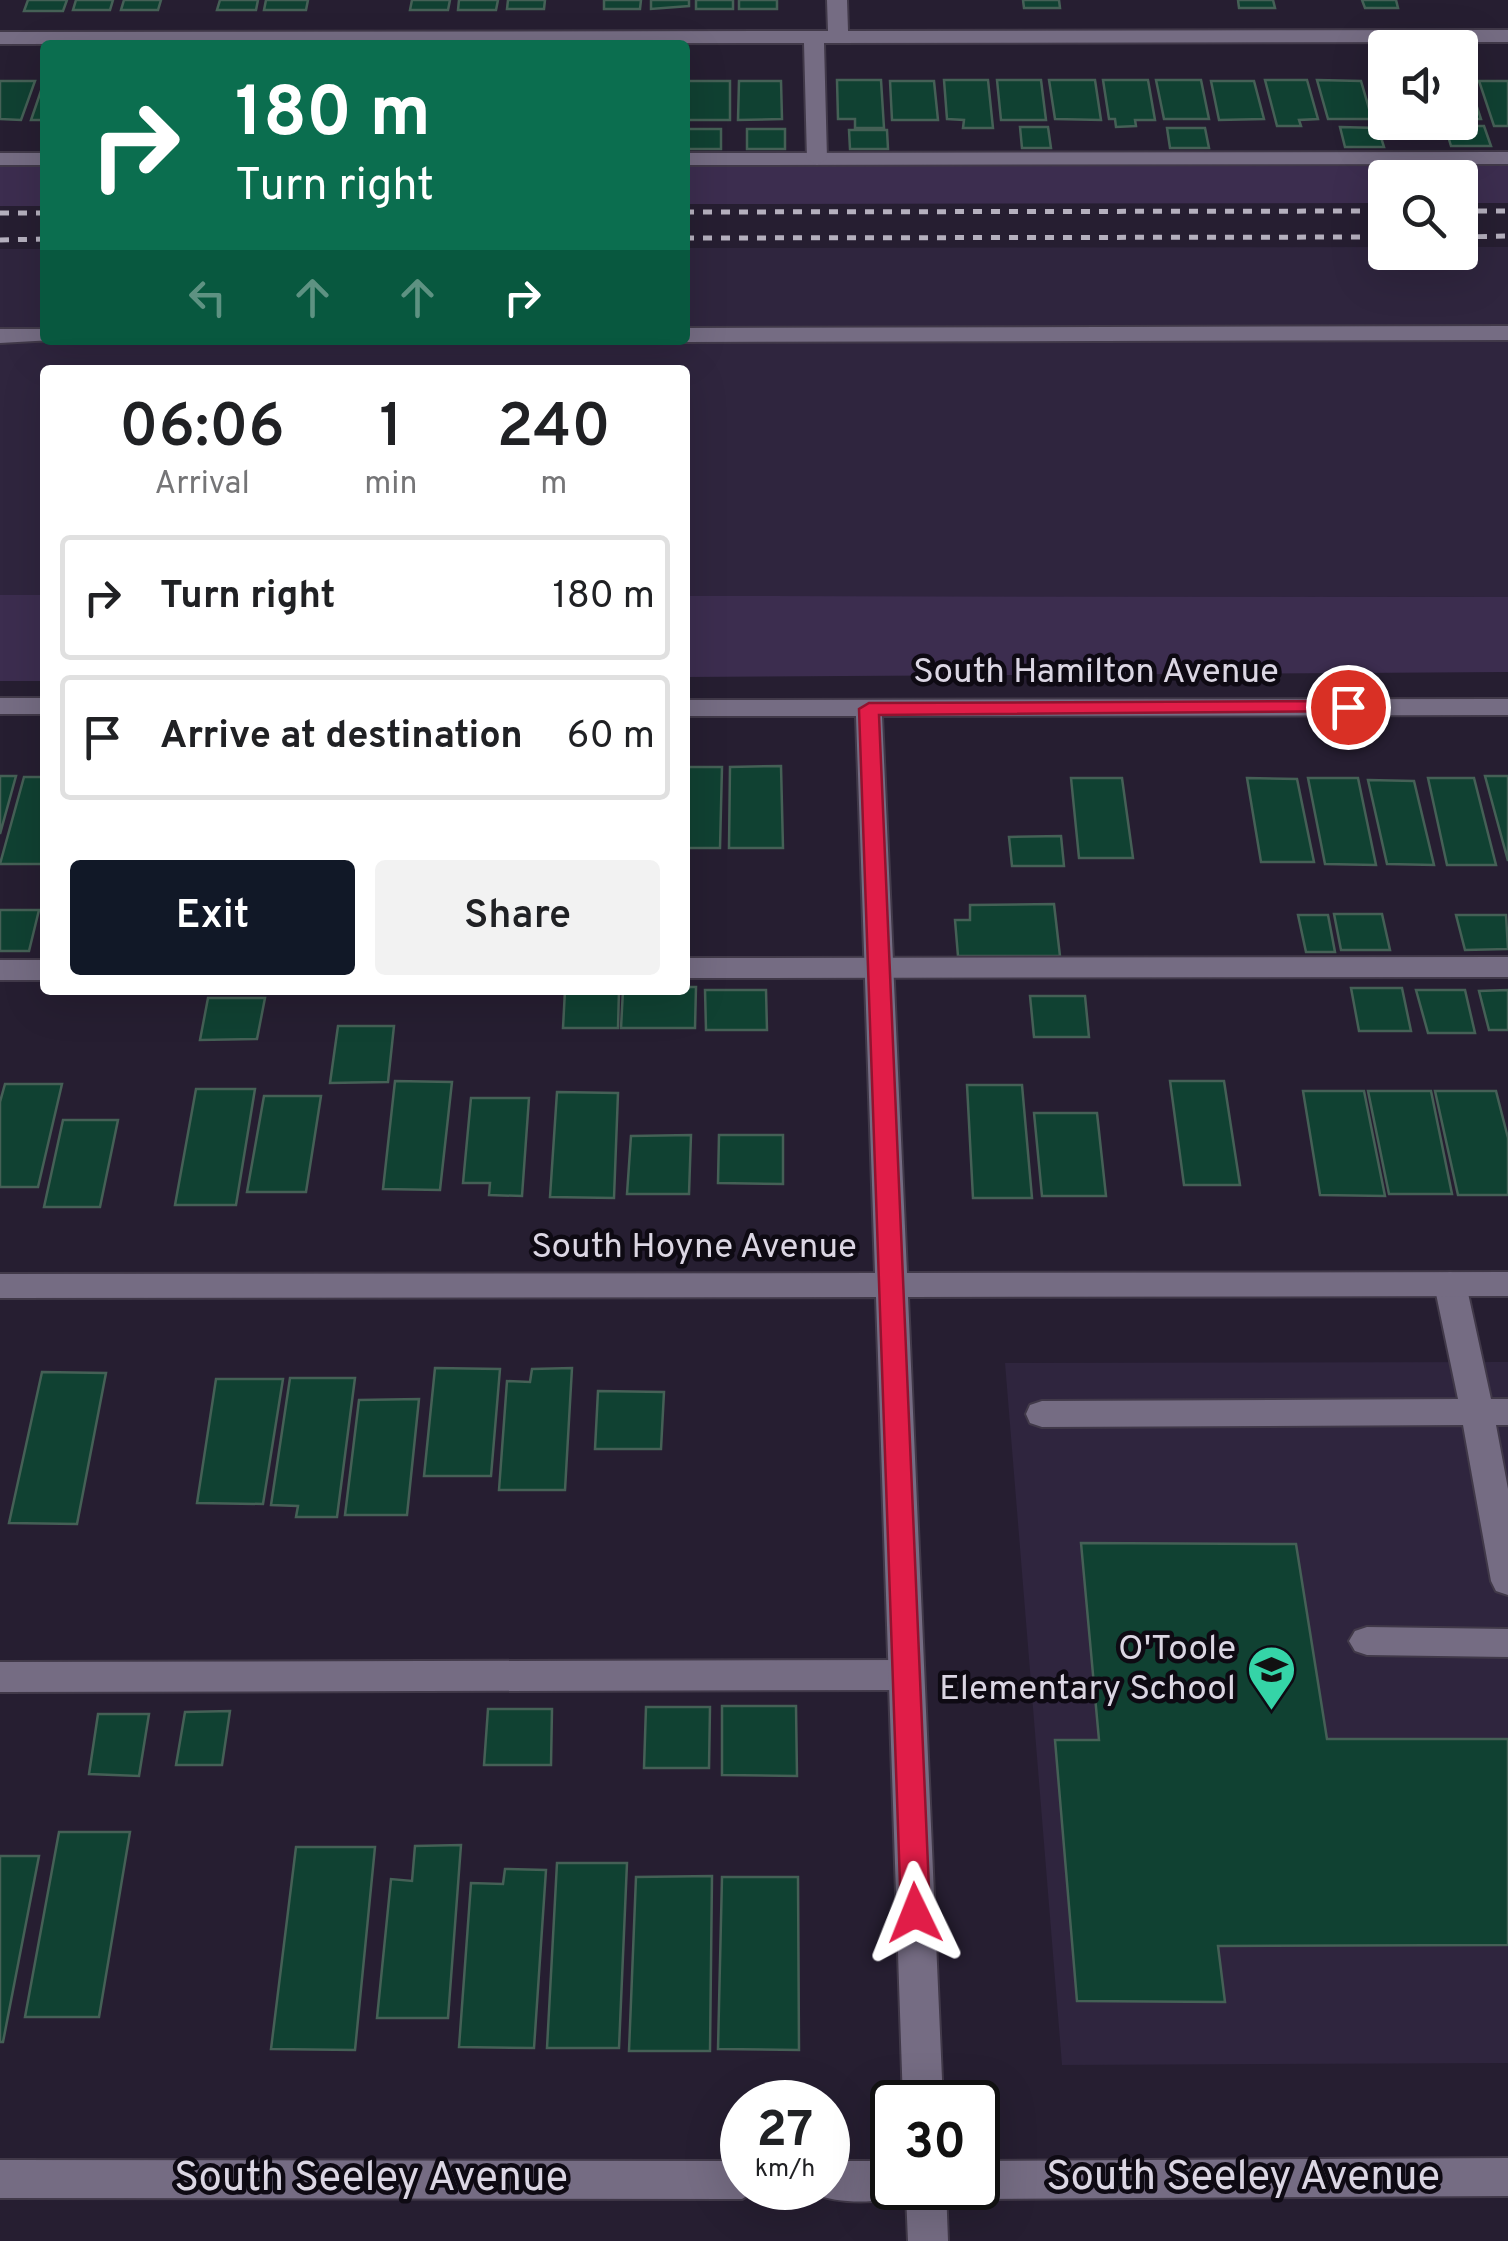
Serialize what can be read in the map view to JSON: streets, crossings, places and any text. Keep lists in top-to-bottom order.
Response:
{
  "streets": {
    "street": ["South Hamilton Avenue", "South Hoyne Avenue", "South Seeley Avenue"]
  },
  "places": {
    "school or university": ["O'Toole Elementary School"]
  },
  "page": {
    "turn": ["180 m", "Turn right"],
    "eta": [
      "06:06",
      "Arrival",
      "1",
      "min",
      "240",
      "m"
    ],
    "list": [
      {
        "name": "Turn right",
        "value": "180 m"
      },
      {
        "name": "Arrive at destination",
        "value": "60 m"
      }
    ],
    "buttons": ["Exit", "Share"],
    "speed": "27 km/h",
    "limit": "30"
  }
}
